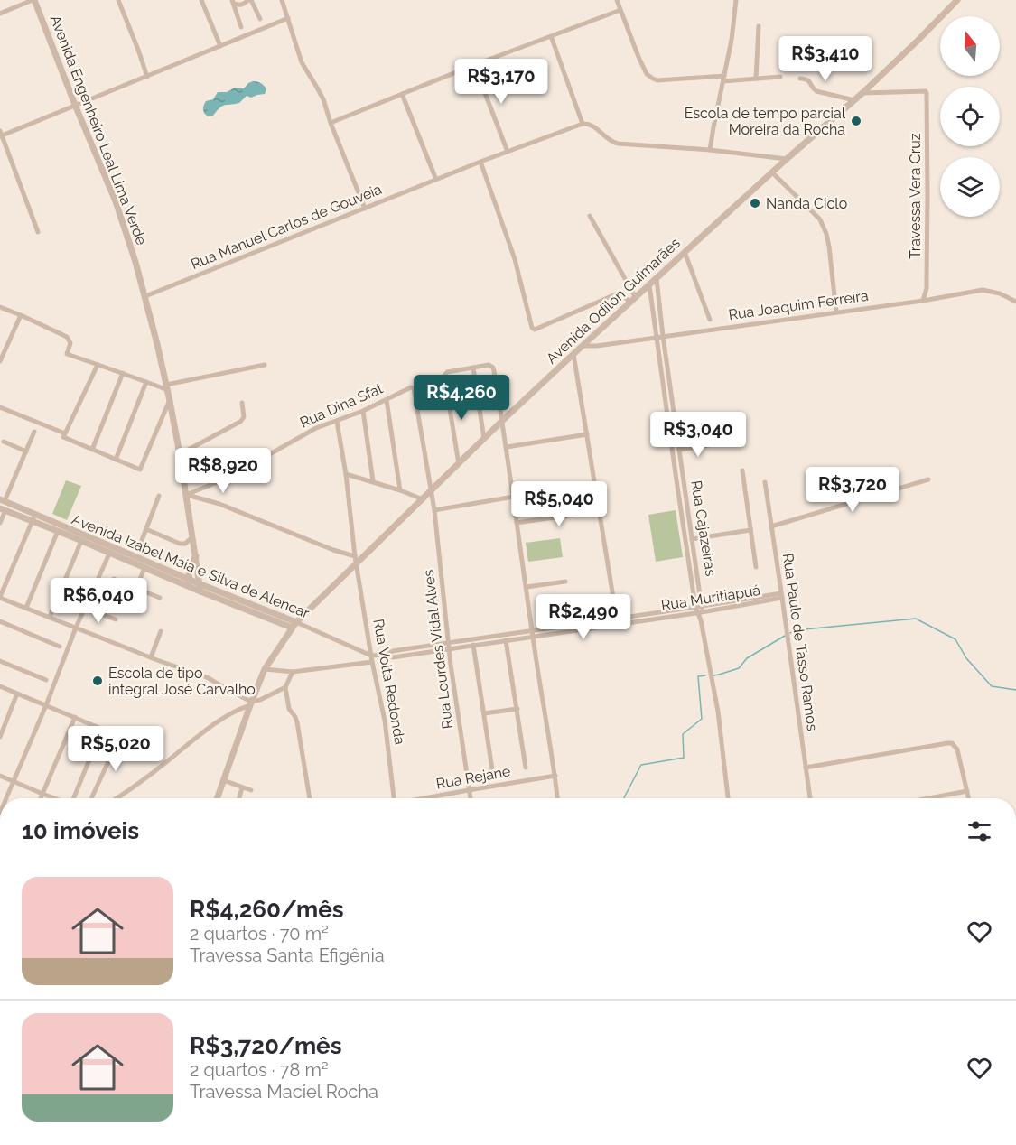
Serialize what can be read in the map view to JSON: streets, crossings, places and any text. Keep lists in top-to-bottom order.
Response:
{
  "streets": {
    "street": [
      "Avenida Engenheiro Leal Lima Verde",
      "Travessa Vera Cruz",
      "Rua Manuel Carlos de Gouveia",
      "Avenida Odilon Guimarães",
      "Rua Joaquim Ferreira",
      "Rua Dina Sfat",
      "Rua Cajazeiras",
      "Avenida Izabel Maia e Silva de Alencar",
      "Rua Muritiapuá",
      "Rua Paulo de Tasso Ramos",
      "Rua Lourdes Vídal Alves",
      "Rua Volta Redonda",
      "Rua Rejane"
    ]
  },
  "crossings": [
    ["Avenida Engenheiro Leal Lima Verde", "Rua Manuel Carlos de Gouveia"],
    ["Avenida Engenheiro Leal Lima Verde", "Rua Dina Sfat"],
    ["Avenida Engenheiro Leal Lima Verde", "Avenida Izabel Maia e Silva de Alencar"],
    ["Travessa Vera Cruz", "Avenida Odilon Guimarães"],
    ["Travessa Vera Cruz", "Rua Joaquim Ferreira"],
    ["Avenida Odilon Guimarães", "Rua Joaquim Ferreira"],
    ["Avenida Odilon Guimarães", "Rua Dina Sfat"],
    ["Avenida Odilon Guimarães", "Rua Cajazeiras"],
    ["Avenida Odilon Guimarães", "Avenida Izabel Maia e Silva de Alencar"],
    ["Avenida Odilon Guimarães", "Rua Muritiapuá"],
    ["Avenida Odilon Guimarães", "Rua Lourdes Vídal Alves"],
    ["Avenida Odilon Guimarães", "Rua Volta Redonda"],
    ["Rua Joaquim Ferreira", "Rua Cajazeiras"],
    ["Rua Dina Sfat", "Rua Lourdes Vídal Alves"],
    ["Rua Dina Sfat", "Rua Volta Redonda"],
    ["Rua Cajazeiras", "Rua Muritiapuá"],
    ["Avenida Izabel Maia e Silva de Alencar", "Rua Muritiapuá"],
    ["Avenida Izabel Maia e Silva de Alencar", "Rua Volta Redonda"],
    ["Rua Muritiapuá", "Rua Paulo de Tasso Ramos"],
    ["Rua Muritiapuá", "Rua Lourdes Vídal Alves"],
    ["Rua Muritiapuá", "Rua Volta Redonda"],
    ["Rua Lourdes Vídal Alves", "Rua Rejane"]
  ],
  "places": ["Escola de tempo parcial Moreira da Rocha", "Nanda Ciclo", "Escola de tipo integral José Carvalho"],
  "north": "top",
  "page": {
    "price": [
      "R$3,410",
      "R$3,170",
      "R$4,260",
      "R$3,040",
      "R$8,920",
      "R$3,720",
      "R$5,040",
      "R$6,040",
      "R$2,490",
      "R$5,020"
    ],
    "heading": "10 imóveis",
    "list": [
      {
        "name": "R$4,260/mês",
        "note": "2 quartos · 70 m² · Travessa Santa Efigênia"
      },
      {
        "name": "R$3,720/mês",
        "note": "2 quartos · 78 m² · Travessa Maciel Rocha"
      }
    ]
  }
}
